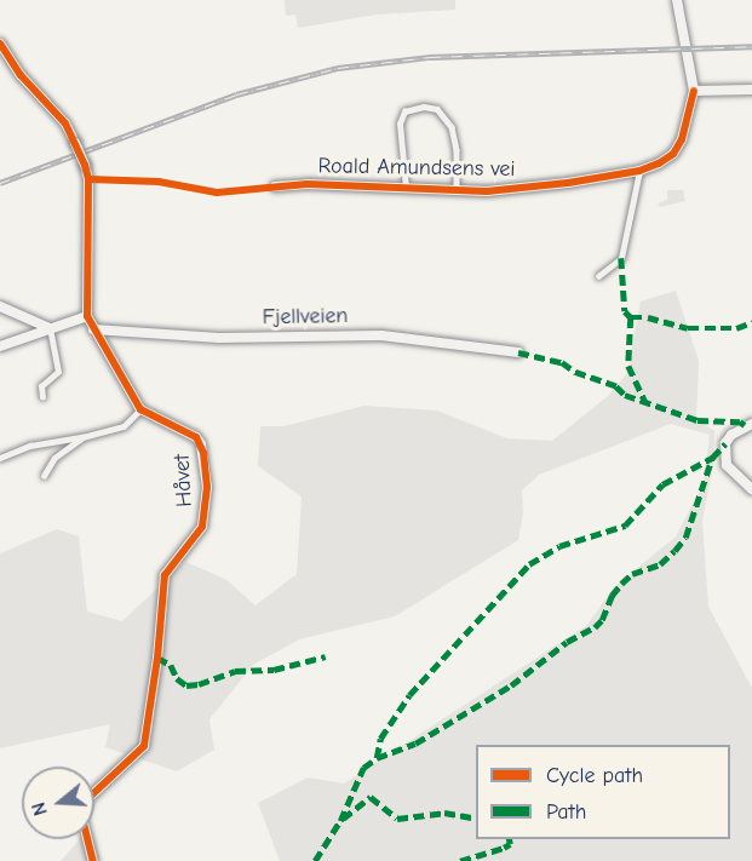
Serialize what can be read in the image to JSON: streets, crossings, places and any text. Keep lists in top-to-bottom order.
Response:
{
  "streets": {
    "street": ["Roald Amundsens vei", "Fjellveien", "Håvet"]
  },
  "legend": ["Cycle path", "Path"],
  "north": "left"
}
